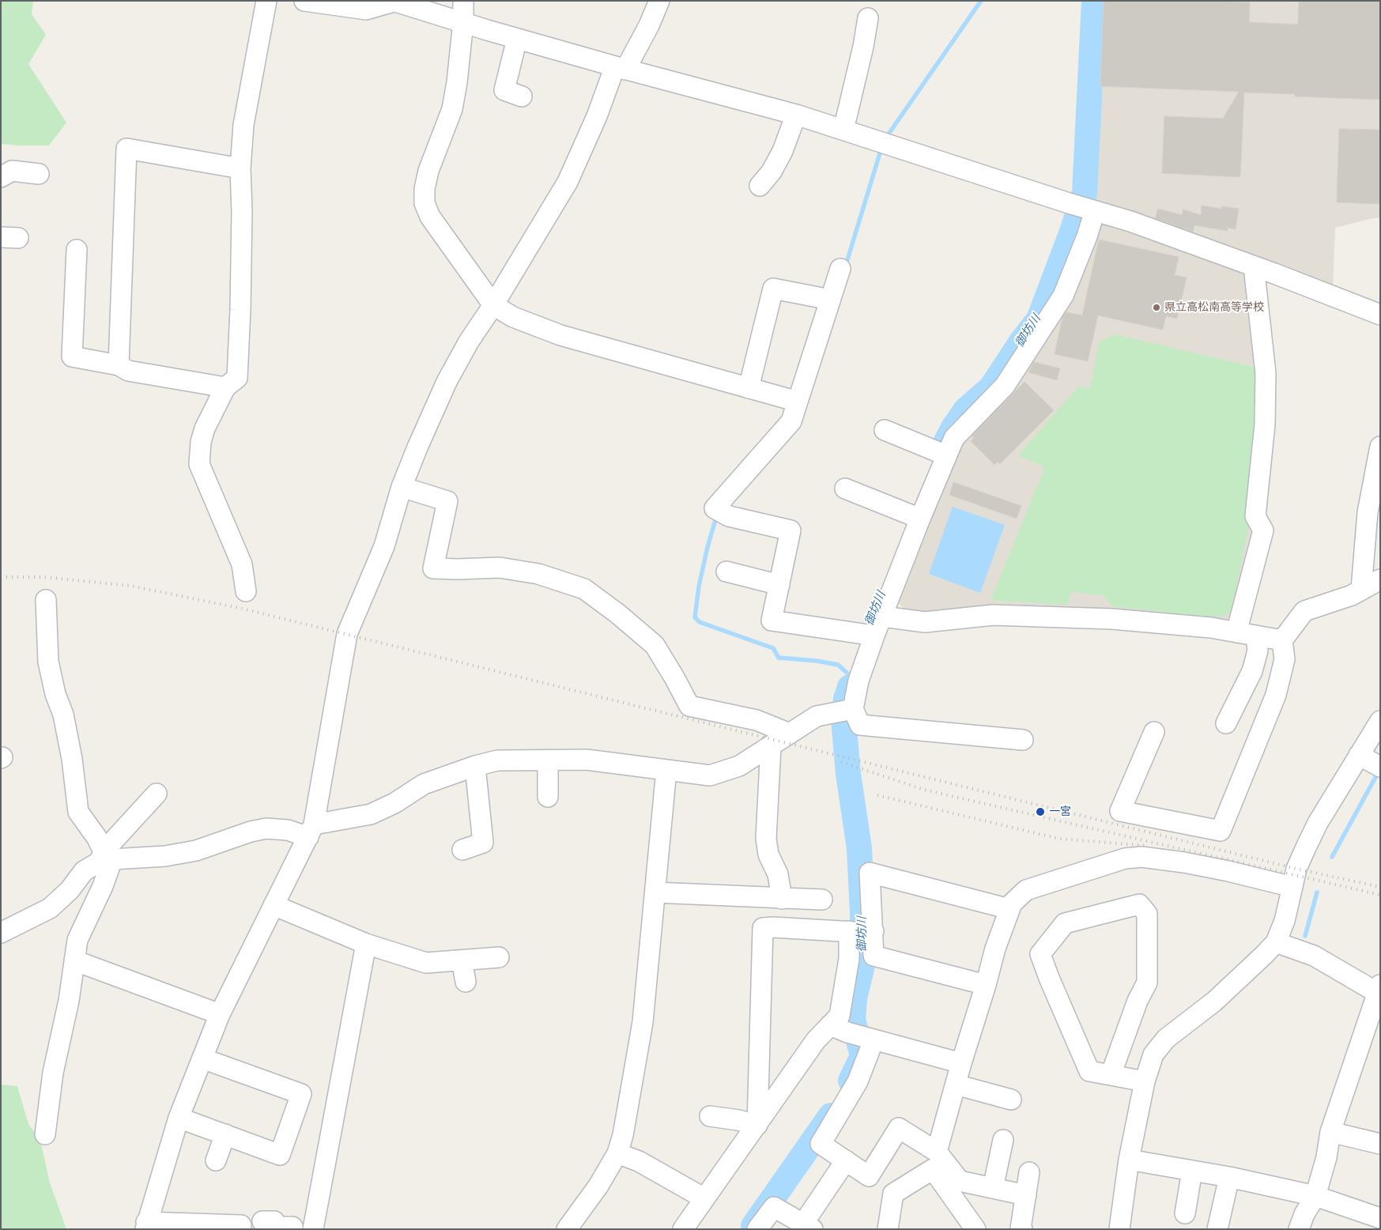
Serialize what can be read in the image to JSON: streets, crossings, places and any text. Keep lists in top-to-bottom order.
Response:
{
  "water": ["御坊川"],
  "places": ["県立高松南高等学校", "一宮"]
}
